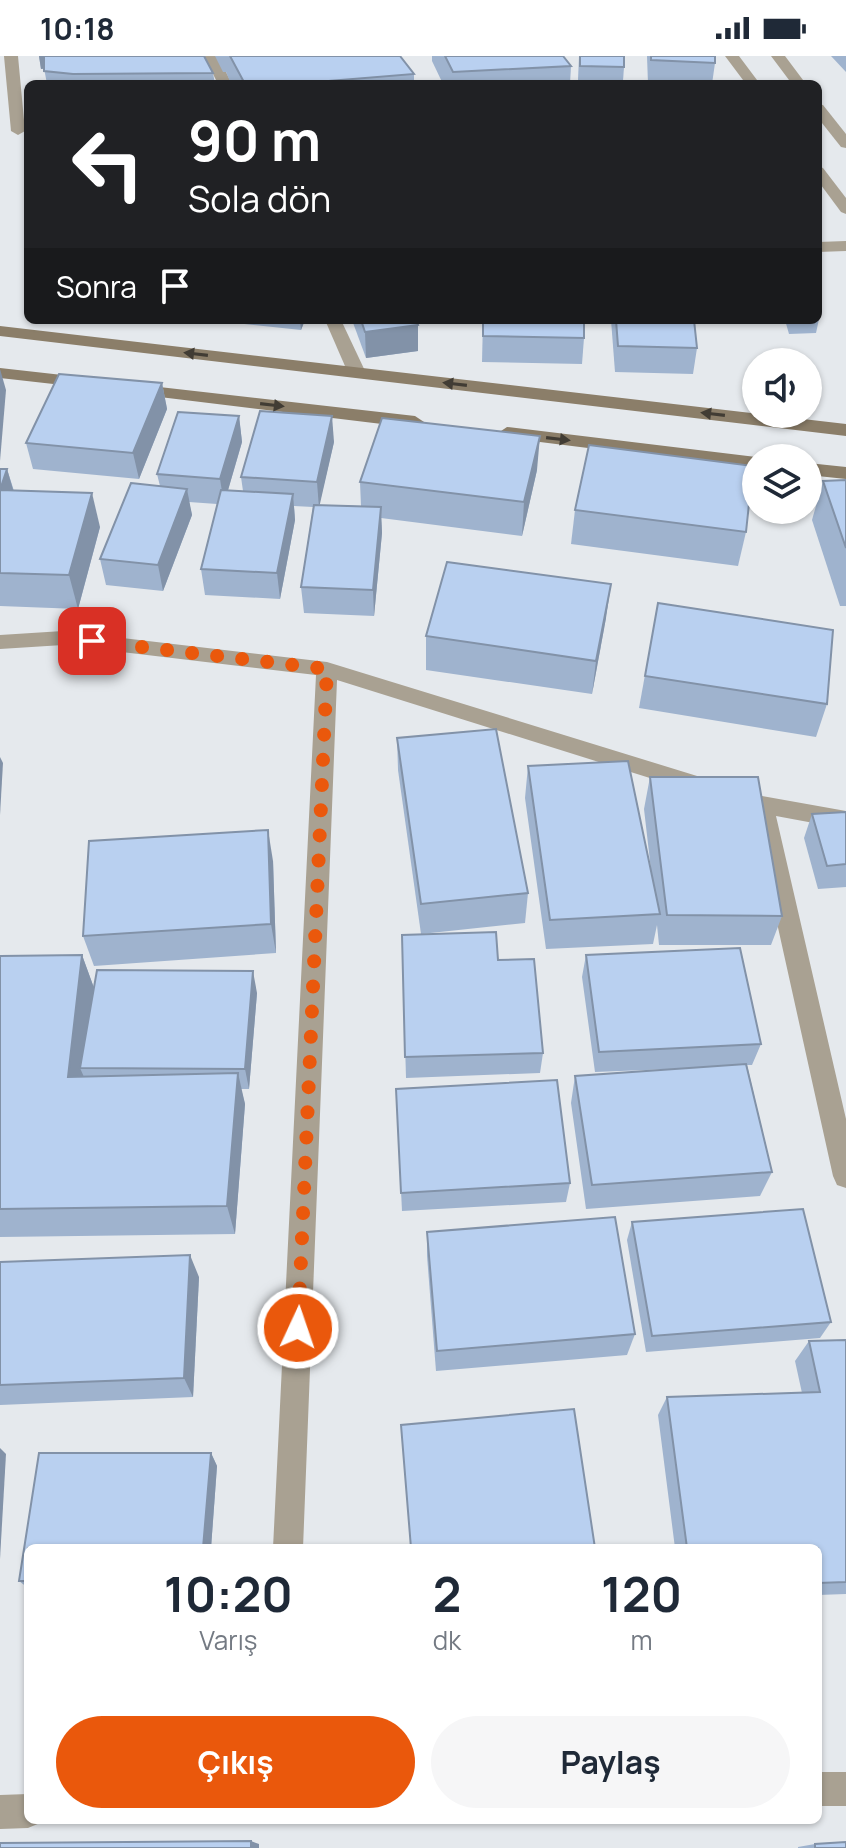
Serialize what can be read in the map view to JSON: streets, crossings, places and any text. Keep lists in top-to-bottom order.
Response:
{
  "page": {
    "status": "10:18",
    "turn": ["90 m", "Sola dön"],
    "then": "Sonra",
    "eta": [
      "10:20",
      "Varış",
      "2",
      "dk",
      "120",
      "m"
    ],
    "buttons": ["Çıkış", "Paylaş"]
  }
}
